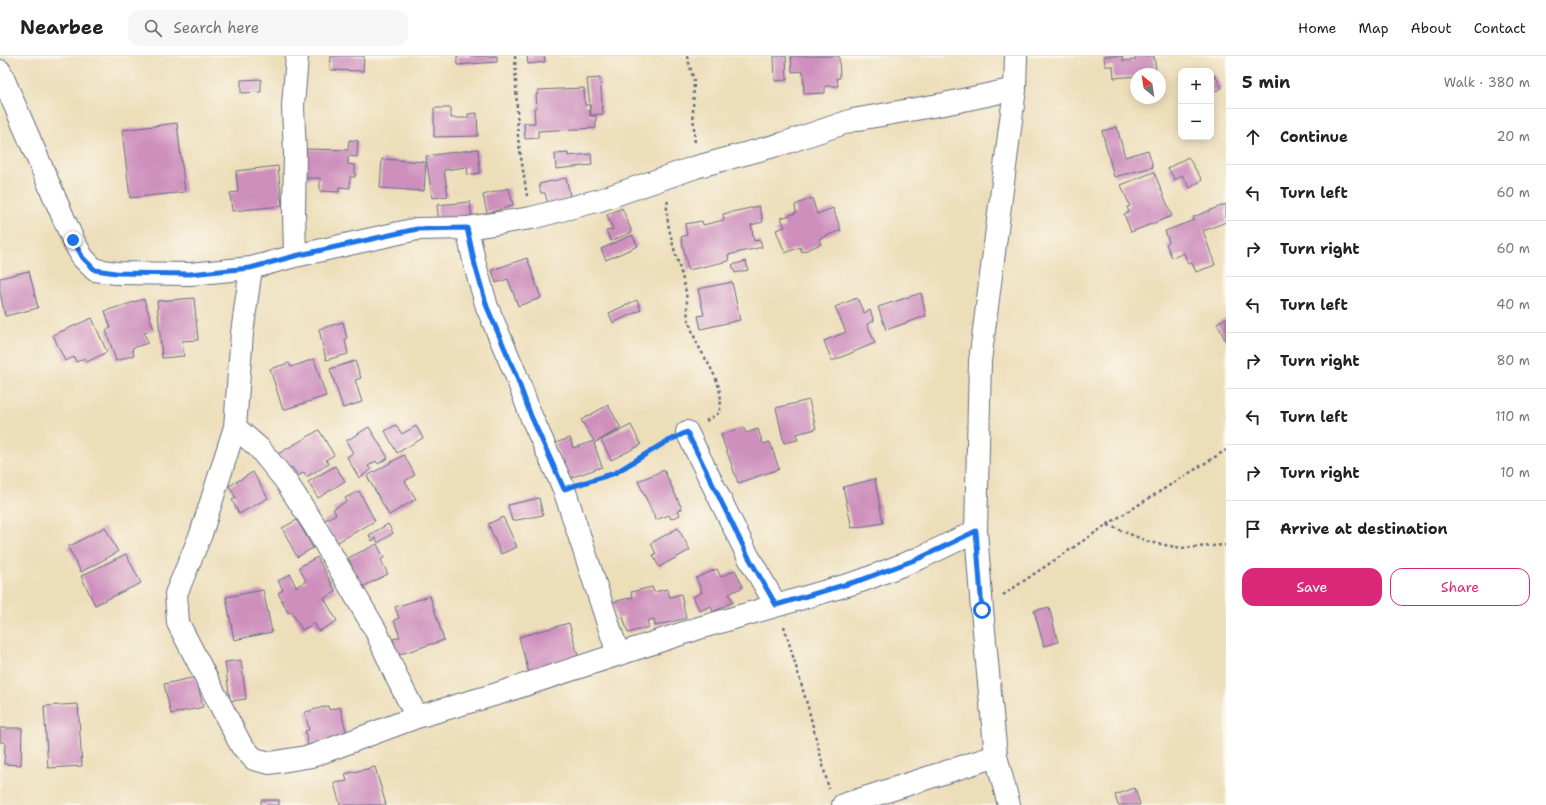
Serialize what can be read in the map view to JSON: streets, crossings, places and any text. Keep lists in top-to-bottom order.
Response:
{
  "north": "top left",
  "page": {
    "header": "Nearbee",
    "search": "Search here",
    "nav": [
      "Home",
      "Map",
      "About",
      "Contact"
    ],
    "heading": ["5 min", "Walk · 380 m"],
    "map_buttons": ["+", "−"],
    "list": [
      ["Continue", "20 m"],
      ["Turn left", "60 m"],
      ["Turn right", "60 m"],
      ["Turn left", "40 m"],
      ["Turn right", "80 m"],
      ["Turn left", "110 m"],
      ["Turn right", "10 m"],
      "Arrive at destination"
    ],
    "buttons": ["Save", "Share"]
  }
}
